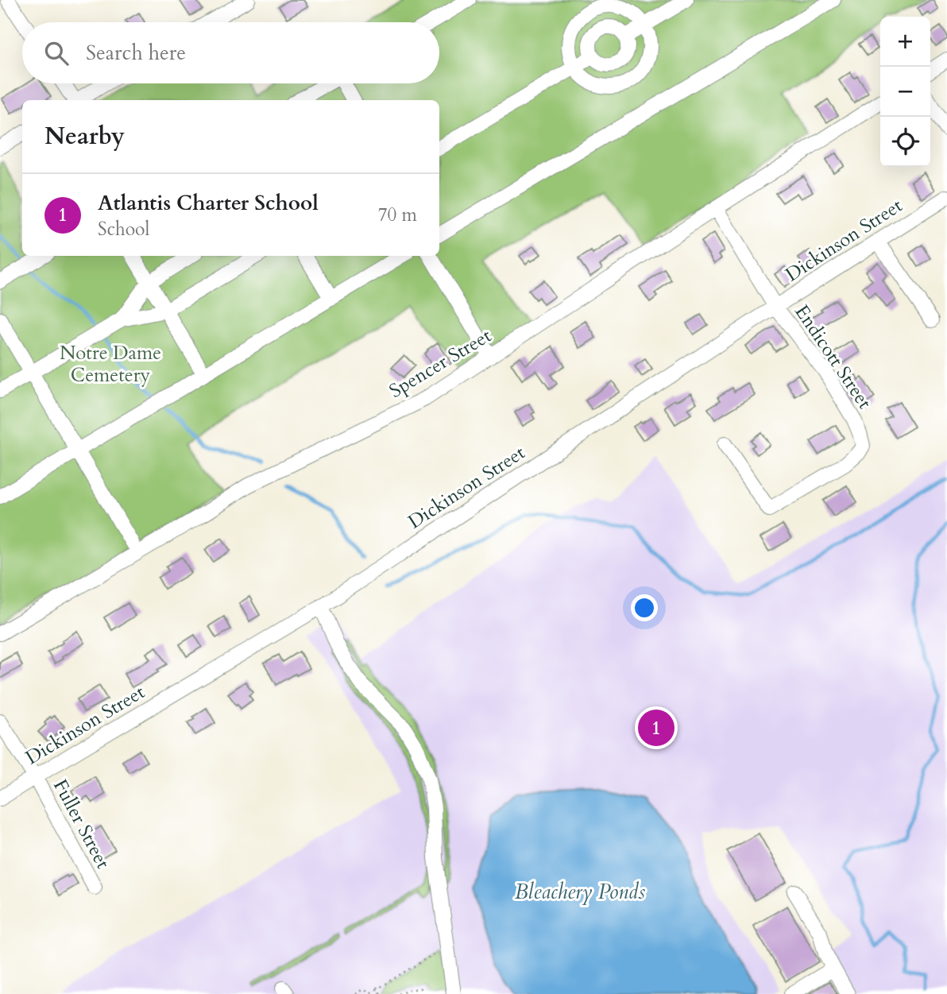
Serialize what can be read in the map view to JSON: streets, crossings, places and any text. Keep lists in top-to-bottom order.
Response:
{
  "streets": {
    "street": [
      "Dickinson Street",
      "Endicott Street",
      "Spencer Street",
      "Fuller Street"
    ]
  },
  "crossings": [
    ["Dickinson Street", "Endicott Street"],
    ["Dickinson Street", "Fuller Street"],
    ["Endicott Street", "Spencer Street"]
  ],
  "water": ["Bleachery Ponds"],
  "parks": ["Notre Dame Cemetery"],
  "page": {
    "map_buttons": ["+", "−"],
    "search": "Search here",
    "heading": "Nearby",
    "list": [
      {
        "mark": "1",
        "name": "Atlantis Charter School",
        "note": "School",
        "value": "70 m"
      }
    ],
    "pins": "1"
  }
}
